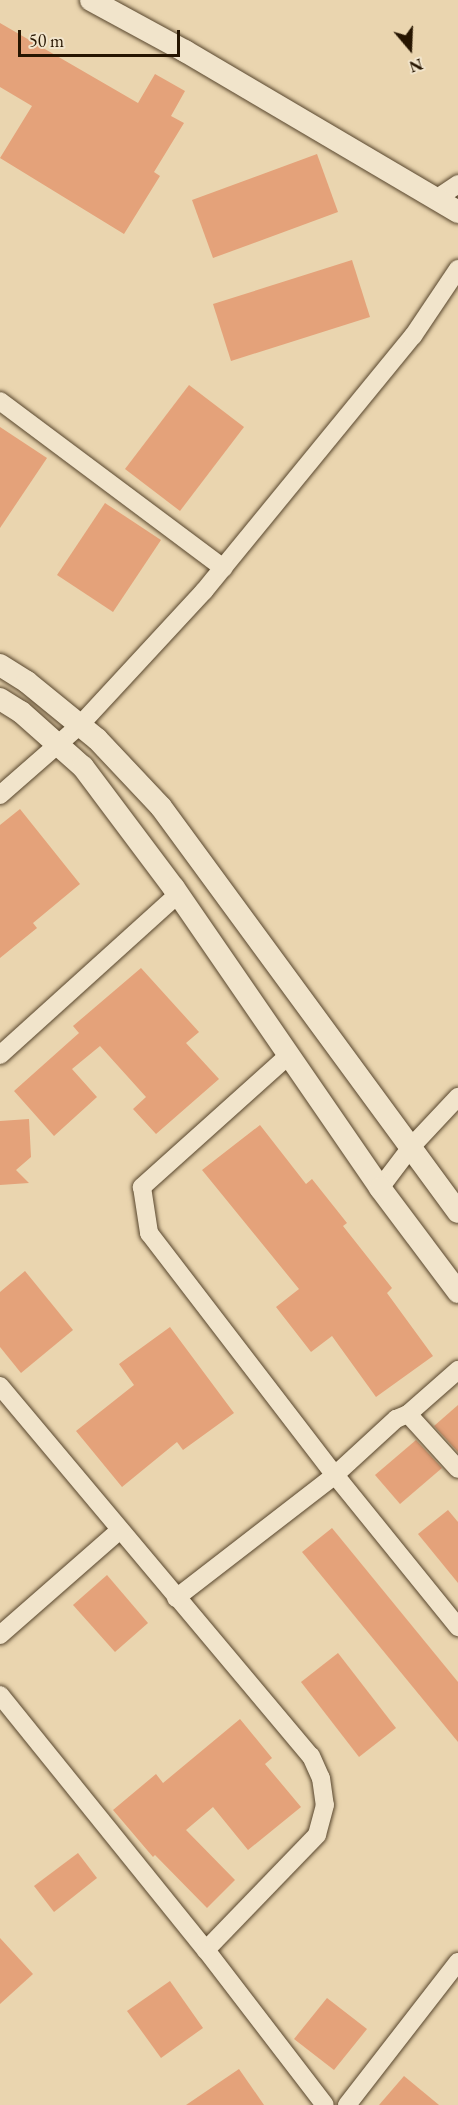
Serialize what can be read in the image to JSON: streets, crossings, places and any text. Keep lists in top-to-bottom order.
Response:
{
  "scale_bar": "50 m",
  "north": "bottom"
}
